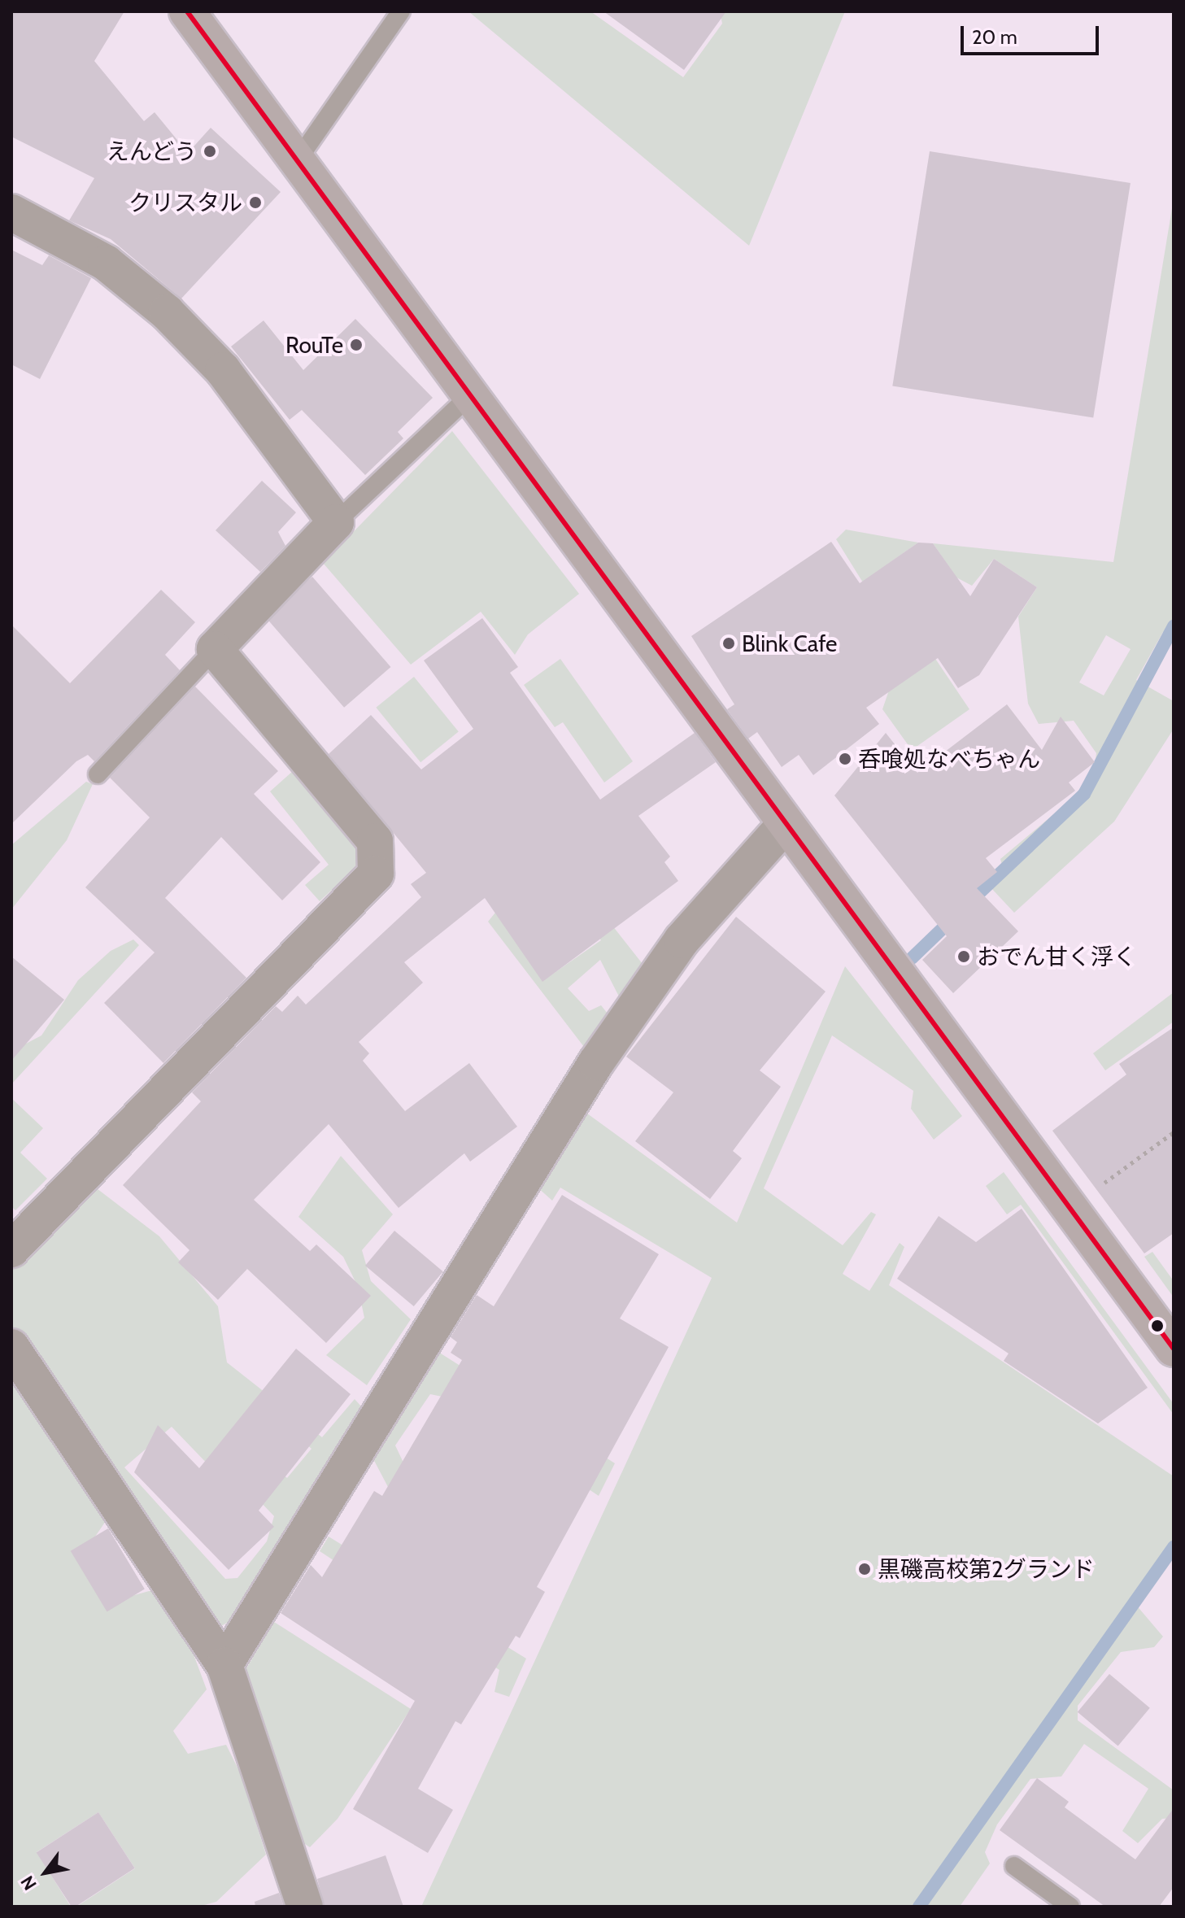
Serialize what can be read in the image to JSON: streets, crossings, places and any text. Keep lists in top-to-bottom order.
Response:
{
  "places": [
    "えんどう",
    "クリスタル",
    "RouTe",
    "Blink Cafe",
    "呑喰処なべちゃん",
    "おでん甘く浮く",
    "黒磯高校第2グランド"
  ],
  "scale_bar": "20 m",
  "north": "bottom left"
}
